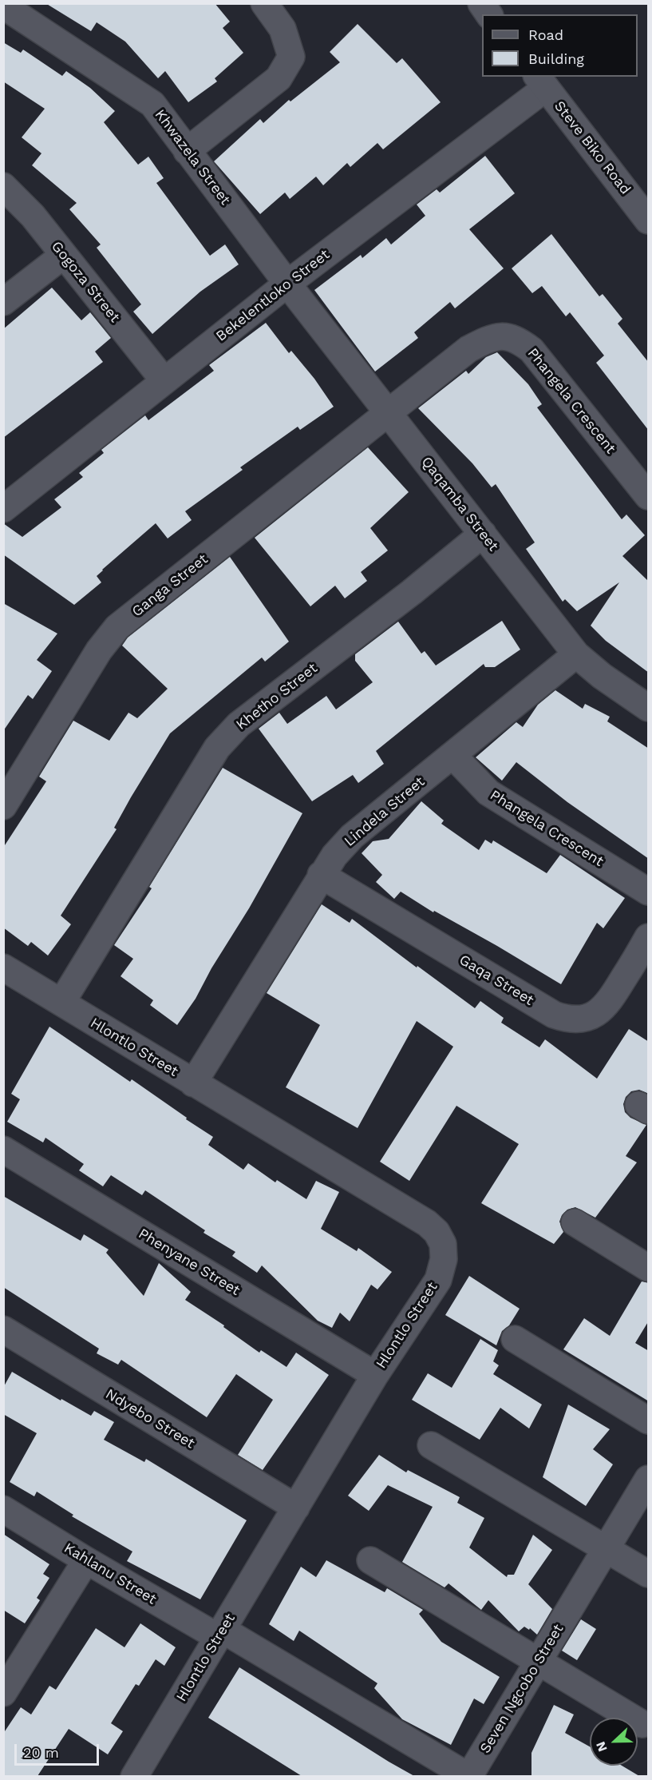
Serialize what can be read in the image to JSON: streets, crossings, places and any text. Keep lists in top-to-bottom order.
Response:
{
  "streets": {
    "street": [
      "Steve Biko Road",
      "Khwazela Street",
      "Gogoza Street",
      "Bekelentloko Street",
      "Phangela Crescent",
      "Qaqamba Street",
      "Ganga Street",
      "Khetho Street",
      "Lindela Street",
      "Gaqa Street",
      "Hlontlo Street",
      "Phenyane Street",
      "Ndyebo Street",
      "Kahlanu Street",
      "Seven Ngcobo Street"
    ]
  },
  "crossings": [
    ["Steve Biko Road", "Bekelentloko Street"],
    ["Khwazela Street", "Bekelentloko Street"],
    ["Khwazela Street", "Qaqamba Street"],
    ["Gogoza Street", "Bekelentloko Street"],
    ["Bekelentloko Street", "Qaqamba Street"],
    ["Phangela Crescent", "Qaqamba Street"],
    ["Phangela Crescent", "Ganga Street"],
    ["Phangela Crescent", "Lindela Street"],
    ["Qaqamba Street", "Ganga Street"],
    ["Qaqamba Street", "Khetho Street"],
    ["Qaqamba Street", "Lindela Street"],
    ["Khetho Street", "Hlontlo Street"],
    ["Lindela Street", "Gaqa Street"],
    ["Lindela Street", "Hlontlo Street"],
    ["Hlontlo Street", "Phenyane Street"],
    ["Hlontlo Street", "Ndyebo Street"],
    ["Hlontlo Street", "Kahlanu Street"],
    ["Hlontlo Street", "Seven Ngcobo Street"],
    ["Kahlanu Street", "Seven Ngcobo Street"]
  ],
  "legend": ["Road", "Building"],
  "scale_bar": "20 m",
  "north": "left"
}
